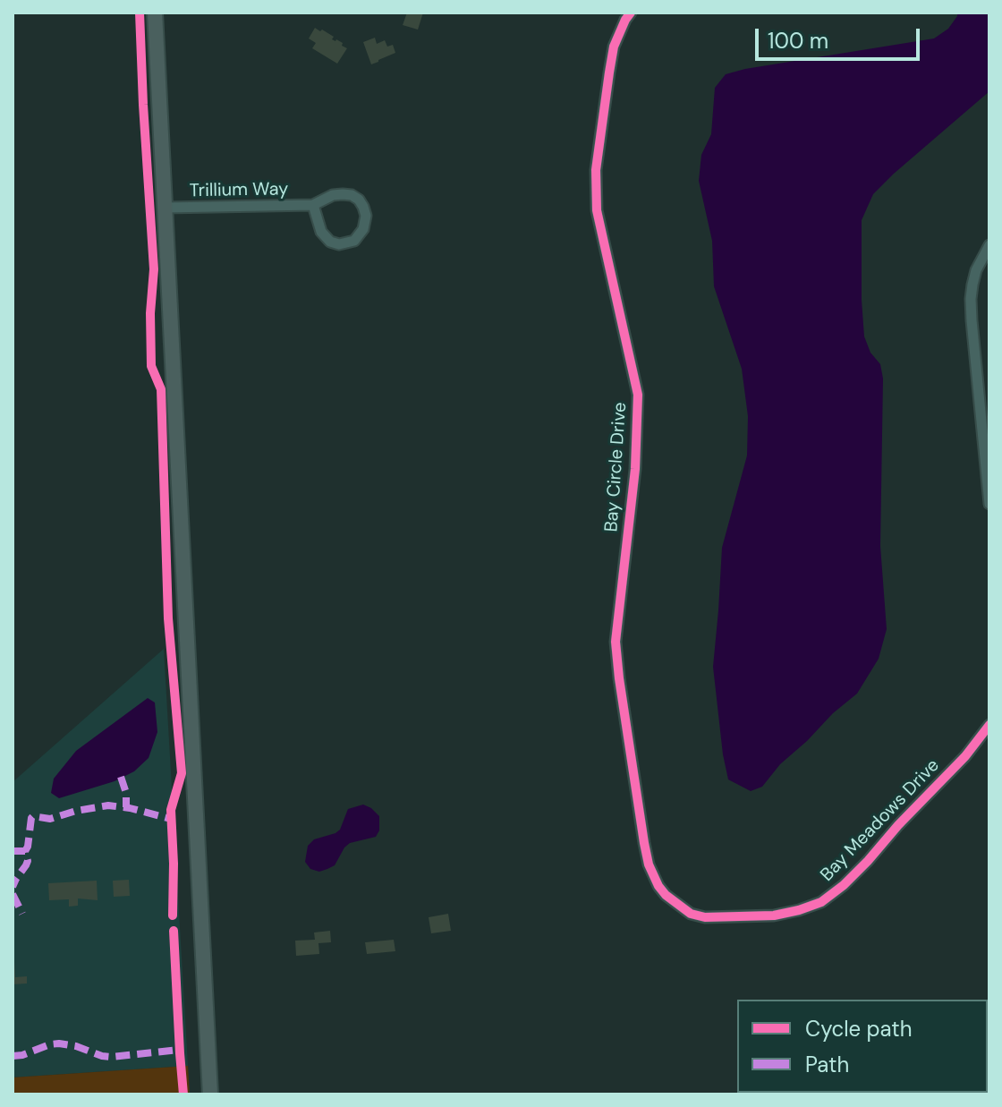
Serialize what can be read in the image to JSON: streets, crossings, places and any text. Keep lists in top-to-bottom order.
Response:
{
  "streets": {
    "street": ["Trillium Way", "Bay Circle Drive", "Bay Meadows Drive"]
  },
  "crossings": [
    ["Bay Circle Drive", "Bay Meadows Drive"]
  ],
  "legend": ["Cycle path", "Path"],
  "scale_bar": "100 m"
}
